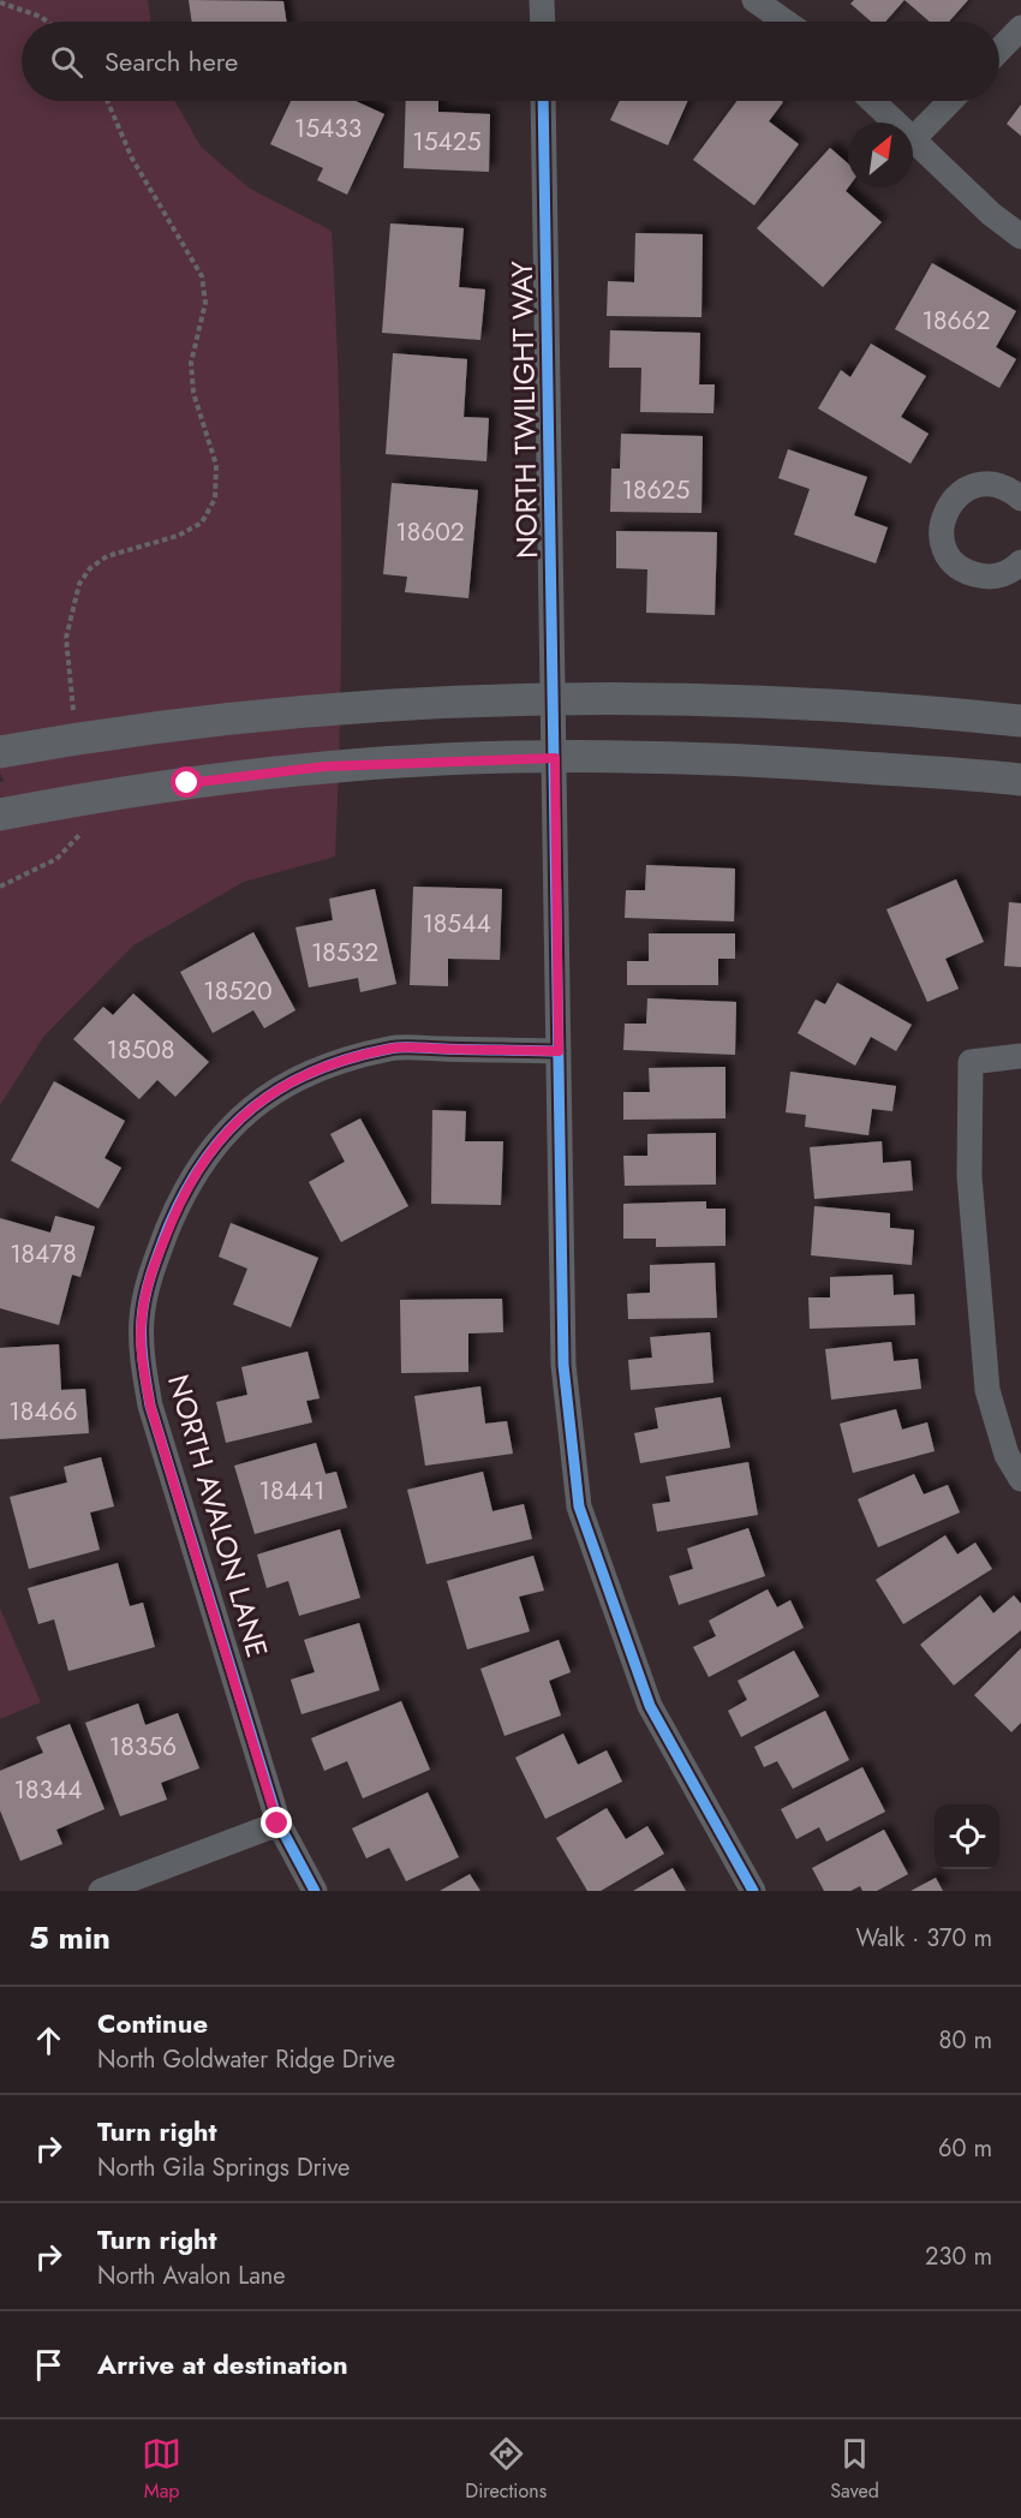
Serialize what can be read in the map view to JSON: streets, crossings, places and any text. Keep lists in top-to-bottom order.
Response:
{
  "streets": {
    "street": ["NORTH TWILIGHT WAY", "NORTH AVALON LANE"]
  },
  "crossings": [
    ["NORTH TWILIGHT WAY", "NORTH AVALON LANE"]
  ],
  "house_numbers": [
    "15433",
    "15425",
    "18662",
    "18625",
    "18602",
    "18544",
    "18532",
    "18520",
    "18508",
    "18478",
    "18466",
    "18441",
    "18356",
    "18344"
  ],
  "north": "top right",
  "page": {
    "search": "Search here",
    "heading": ["5 min", "Walk · 370 m"],
    "list": [
      ["Continue", "North Goldwater Ridge Drive", "80 m"],
      ["Turn right", "North Gila Springs Drive", "60 m"],
      ["Turn right", "North Avalon Lane", "230 m"],
      "Arrive at destination"
    ],
    "nav": ["Map", "Directions", "Saved"]
  }
}
